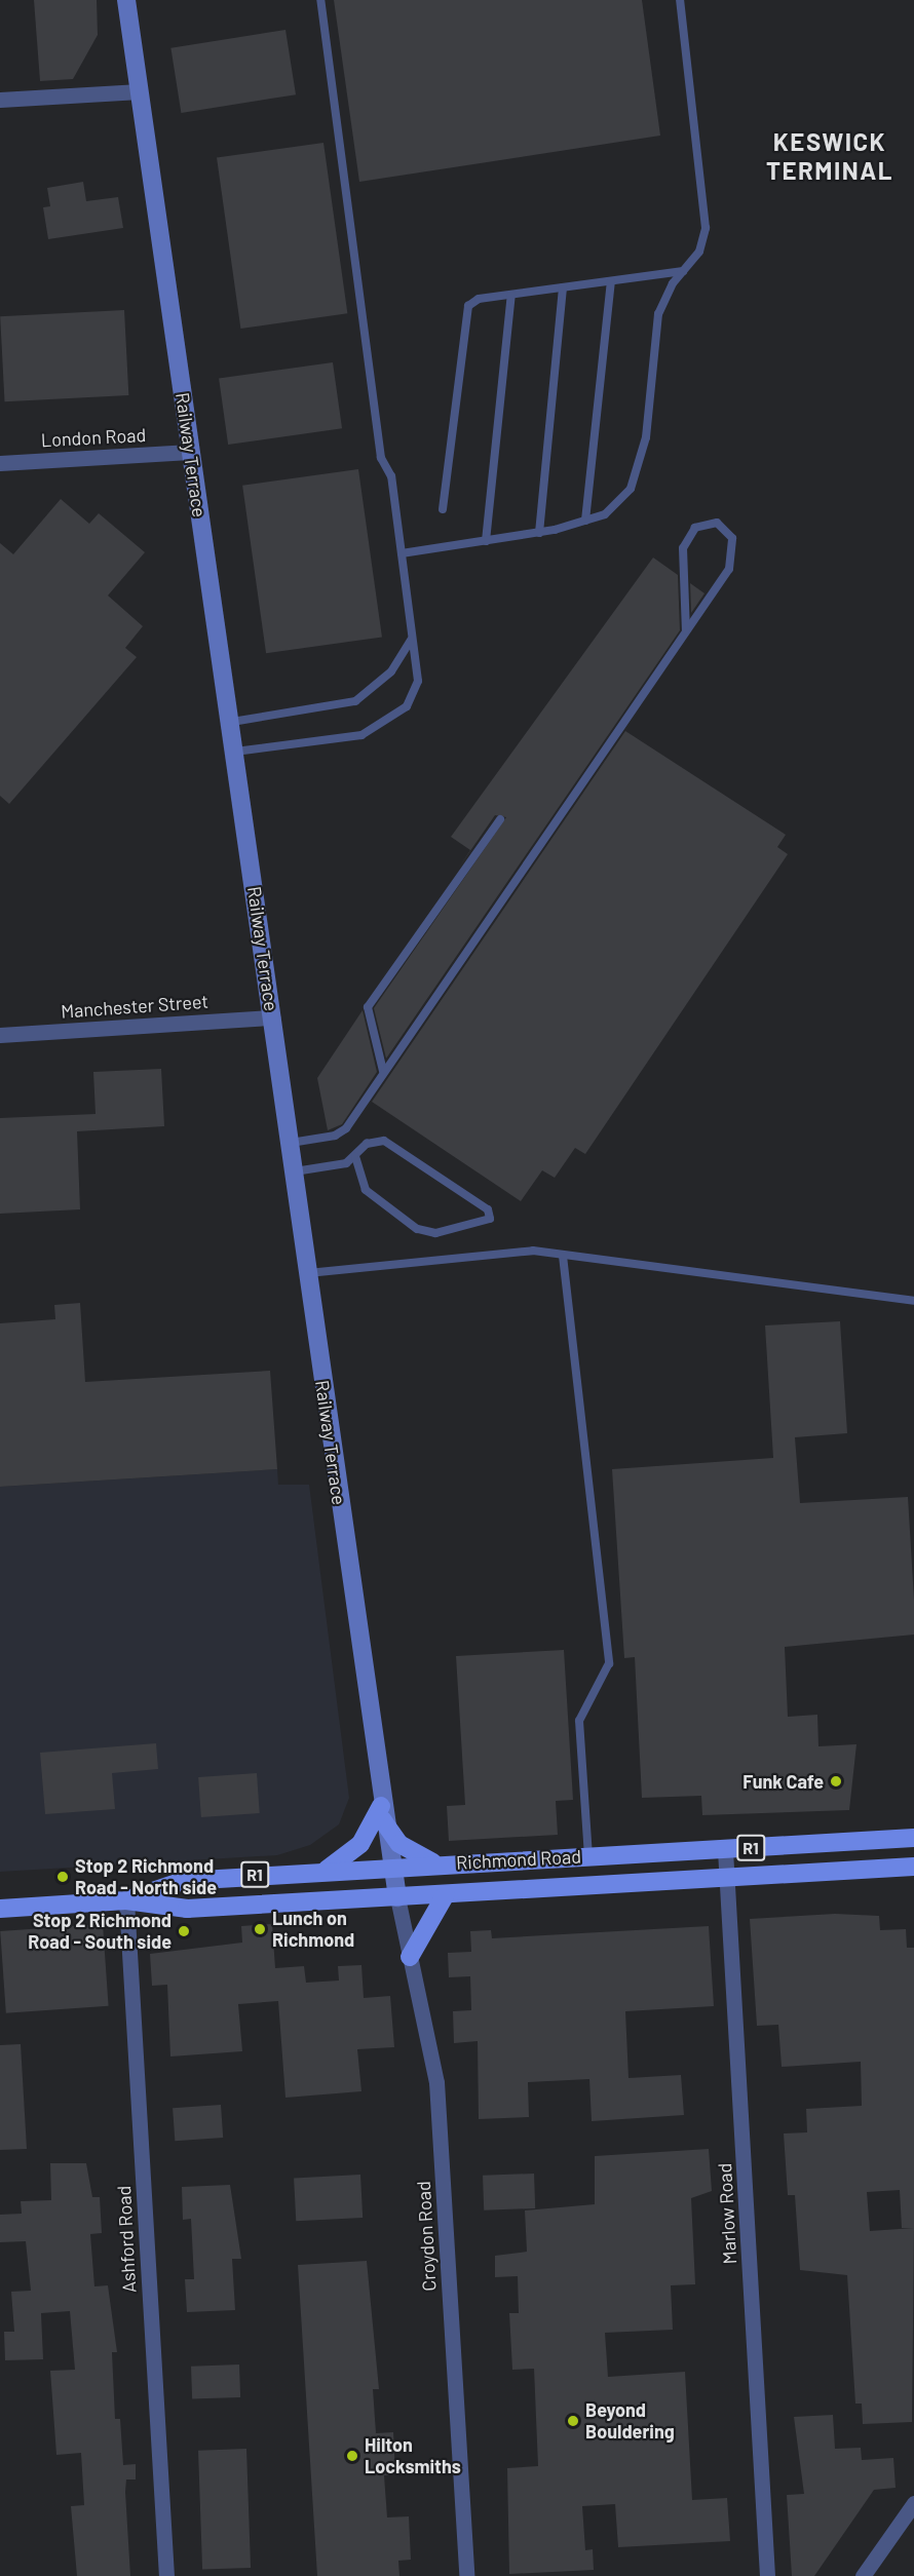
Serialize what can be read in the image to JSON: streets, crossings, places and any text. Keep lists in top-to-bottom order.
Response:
{
  "streets": {
    "main road": ["Railway Terrace", "R1", "Richmond Road"],
    "street": [
      "London Road",
      "Manchester Street",
      "Marlow Road",
      "Croydon Road",
      "Ashford Road"
    ]
  },
  "crossings": [
    ["London Road", "Railway Terrace"],
    ["Railway Terrace", "Manchester Street"],
    ["Railway Terrace", "Richmond Road"],
    ["Railway Terrace", "Croydon Road"],
    ["Richmond Road", "Marlow Road"],
    ["Richmond Road", "Croydon Road"],
    ["Richmond Road", "Ashford Road"]
  ],
  "districts": ["KESWICK TERMINAL"],
  "places": [
    "Funk Cafe",
    "Stop 2 Richmond Road - North side",
    "Lunch on Richmond",
    "Stop 2 Richmond Road - South side",
    "Beyond Bouldering",
    "Hilton Locksmiths"
  ]
}
